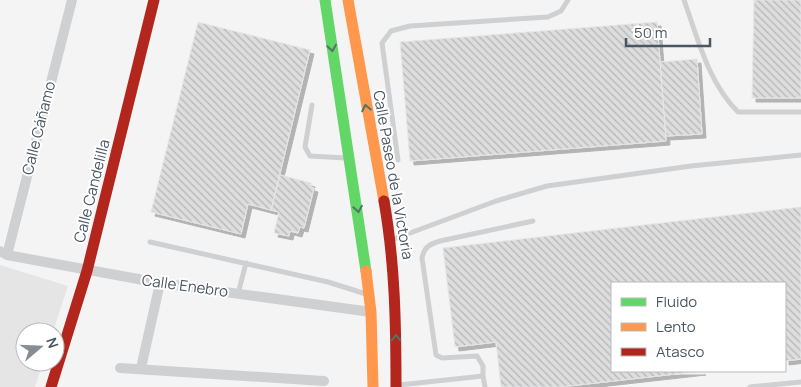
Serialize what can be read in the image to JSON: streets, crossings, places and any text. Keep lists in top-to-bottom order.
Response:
{
  "streets": {
    "main road": ["Calle Paseo de la Victoria", "Calle Candelilla"],
    "street": ["Calle Cáñamo", "Calle Enebro"]
  },
  "crossings": [
    ["Calle Cáñamo", "Calle Enebro"],
    ["Calle Candelilla", "Calle Enebro"]
  ],
  "legend": ["Fluido", "Lento", "Atasco"],
  "scale_bar": "50 m",
  "north": "right"
}
